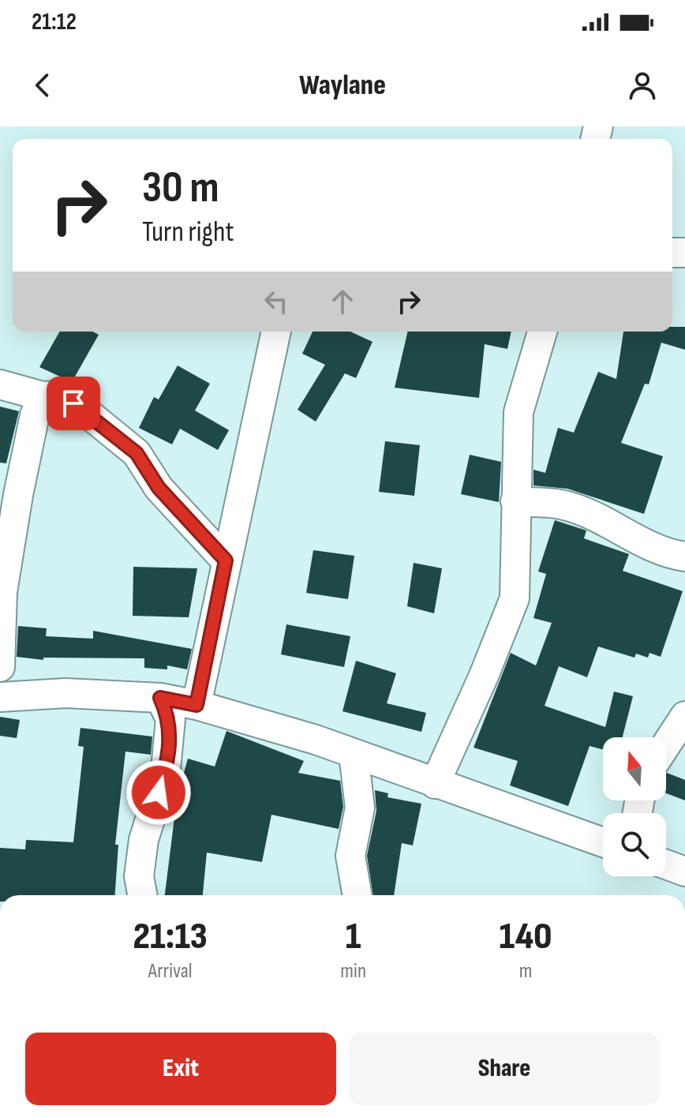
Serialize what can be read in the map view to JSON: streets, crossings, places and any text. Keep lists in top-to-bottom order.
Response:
{
  "north": "top",
  "page": {
    "status": "21:12",
    "header": "Waylane",
    "turn": ["30 m", "Turn right"],
    "eta": [
      "21:13",
      "Arrival",
      "1",
      "min",
      "140",
      "m"
    ],
    "buttons": ["Exit", "Share"]
  }
}
